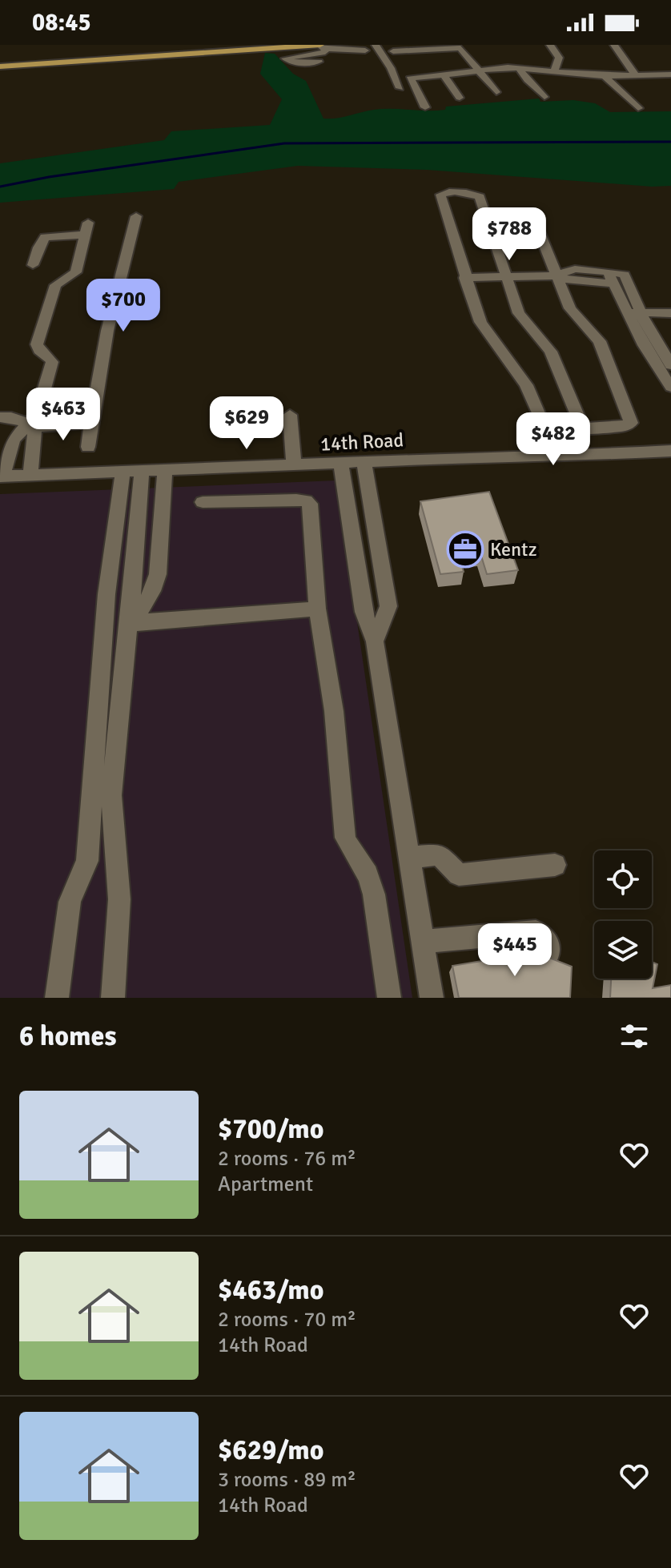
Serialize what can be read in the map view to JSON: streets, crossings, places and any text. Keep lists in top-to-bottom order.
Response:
{
  "streets": {
    "street": ["14th Road"]
  },
  "places": {
    "office": ["Kentz"]
  },
  "page": {
    "status": "08:45",
    "price": [
      "$788",
      "$700",
      "$463",
      "$629",
      "$482",
      "$445"
    ],
    "heading": "6 homes",
    "list": [
      {
        "name": "$700/mo",
        "note": "2 rooms · 76 m² · Apartment"
      },
      {
        "name": "$463/mo",
        "note": "2 rooms · 70 m² · 14th Road"
      },
      {
        "name": "$629/mo",
        "note": "3 rooms · 89 m² · 14th Road"
      }
    ]
  }
}
